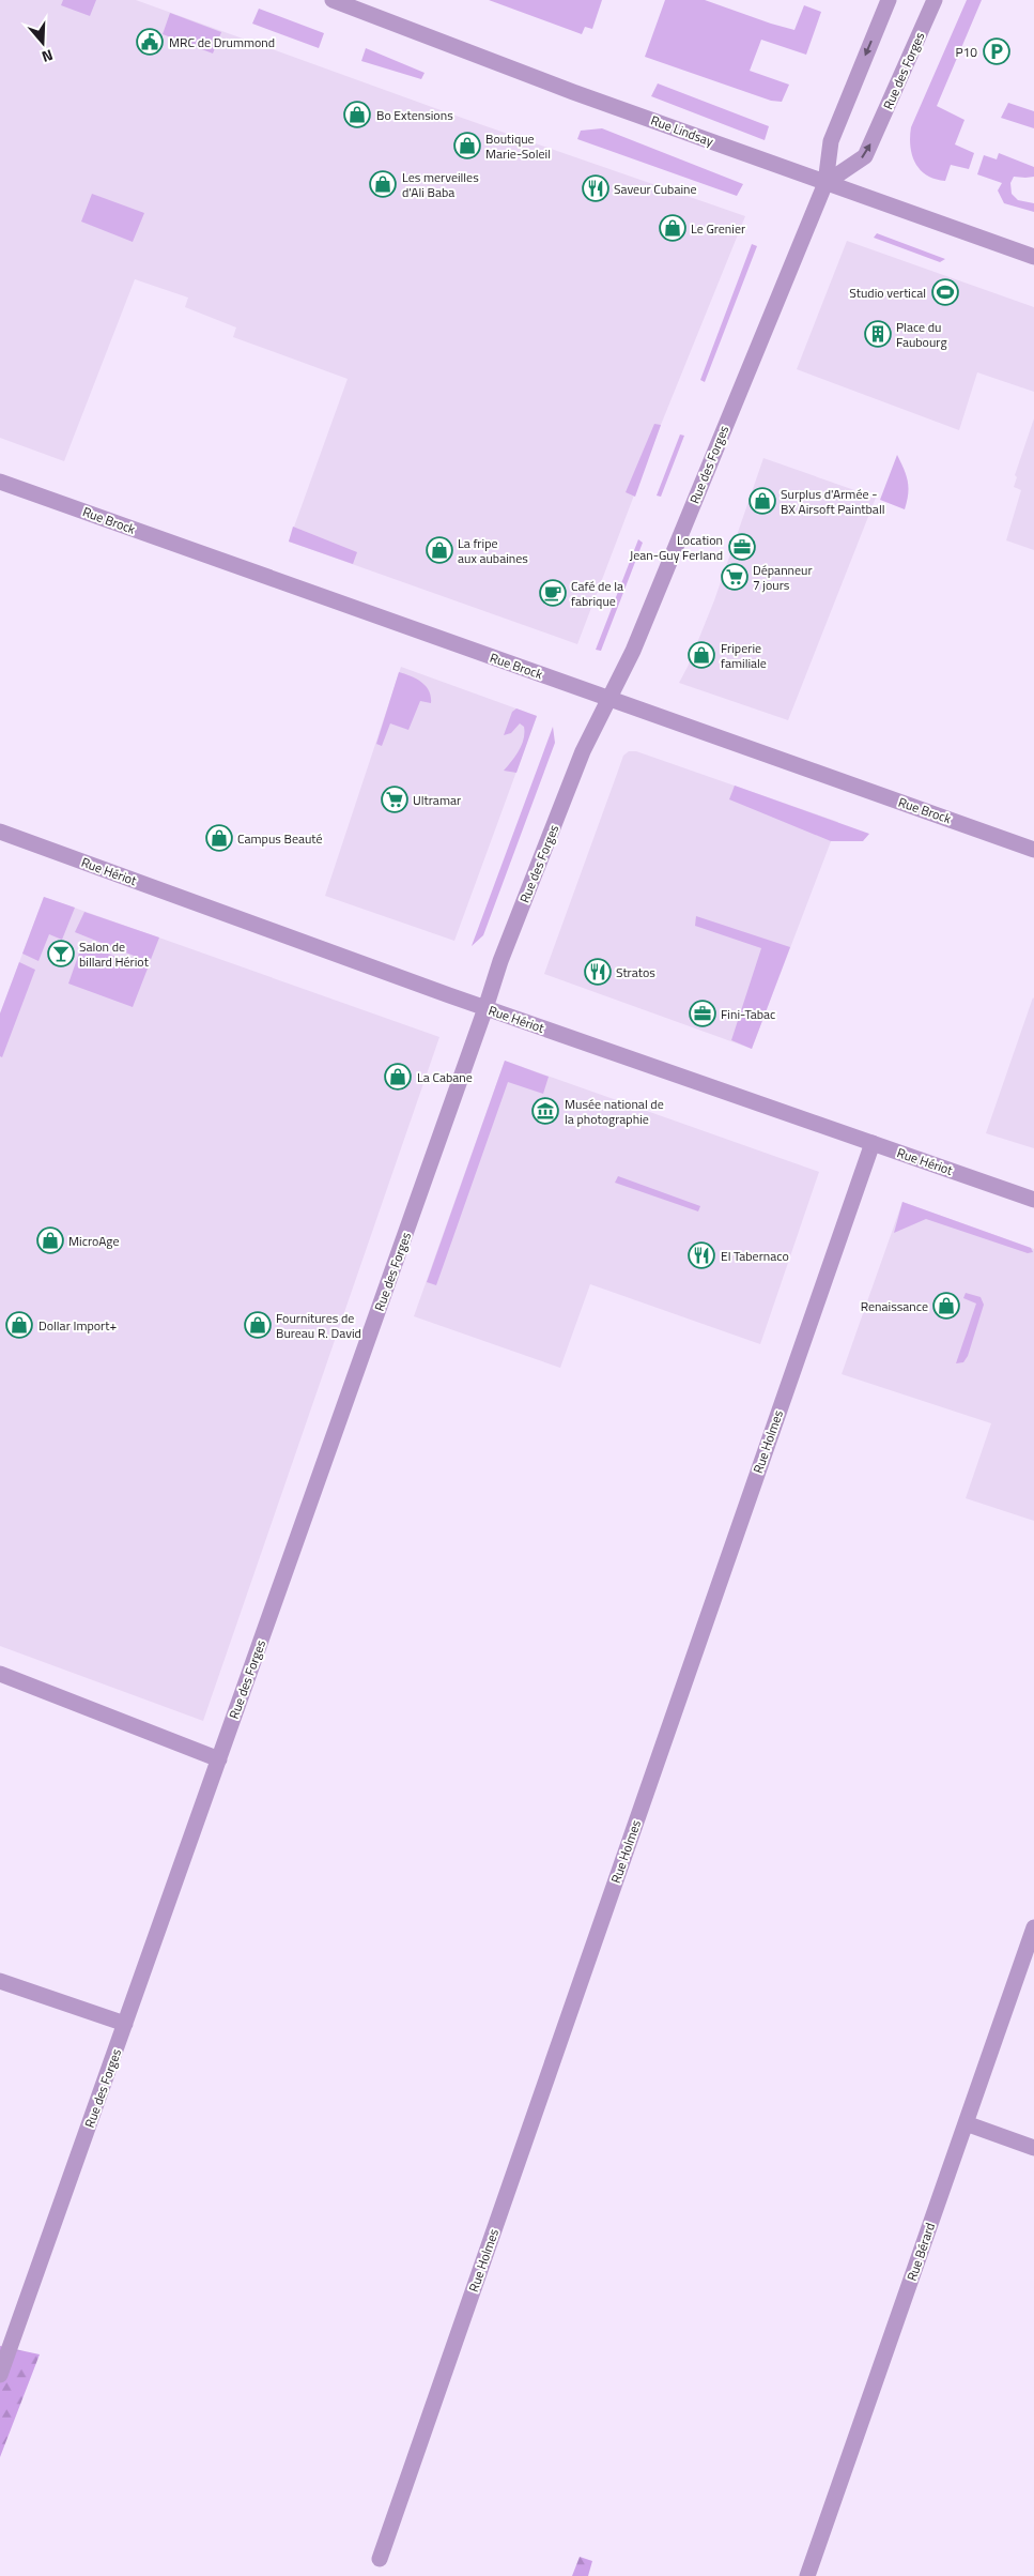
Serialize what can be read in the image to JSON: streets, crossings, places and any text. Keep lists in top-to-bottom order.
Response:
{
  "streets": {
    "street": [
      "Rue des Forges",
      "Rue Lindsay",
      "Rue Brock",
      "Rue Hériot",
      "Rue Holmes",
      "Rue Bérard"
    ]
  },
  "crossings": [
    ["Rue des Forges", "Rue Lindsay"],
    ["Rue des Forges", "Rue Brock"],
    ["Rue des Forges", "Rue Hériot"],
    ["Rue Hériot", "Rue Holmes"]
  ],
  "places": {
    "public building": ["MRC de Drummond"],
    "parking": ["P10"],
    "shop": [
      "Bo Extensions",
      "Boutique Marie-Soleil",
      "Les merveilles d'Ali Baba",
      "Le Grenier",
      "Surplus d'Armée - BX Airsoft Paintball",
      "La fripe aux aubaines",
      "Friperie familiale",
      "Campus Beauté",
      "La Cabane",
      "MicroAge",
      "Renaissance",
      "Dollar Import+",
      "Fournitures de Bureau R. David"
    ],
    "restaurant": ["Saveur Cubaine", "Stratos", "El Tabernaco"],
    "sports": ["Studio vertical"],
    "building": ["Place du Faubourg"],
    "office": ["Location Jean-Guy Ferland", "Fini-Tabac"],
    "supermarket": ["Dépanneur 7 jours", "Ultramar"],
    "cafe": ["Café de la fabrique"],
    "bar": ["Salon de billard Hériot"],
    "museum": ["Musée national de la photographie"]
  },
  "north": "bottom"
}
